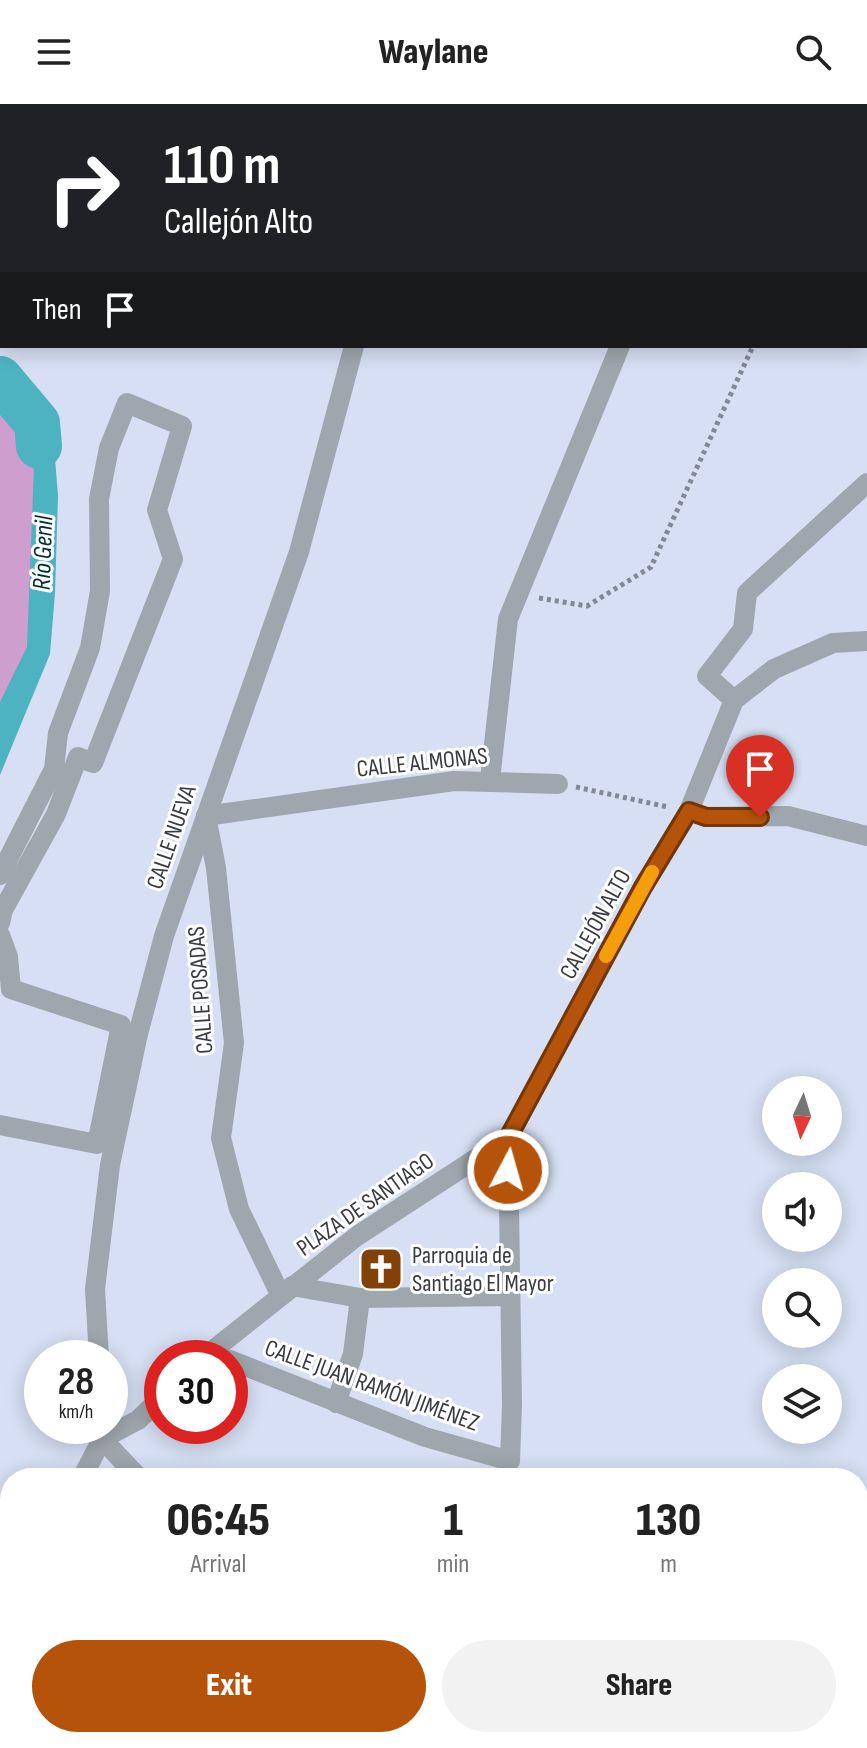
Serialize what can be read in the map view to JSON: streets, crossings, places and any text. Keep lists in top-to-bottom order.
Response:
{
  "streets": {
    "street": [
      "CALLE ALMONAS",
      "CALLE NUEVA",
      "CALLEJÓN ALTO",
      "CALLE POSADAS",
      "PLAZA DE SANTIAGO",
      "CALLE JUAN RAMÓN JIMÉNEZ"
    ]
  },
  "crossings": [
    ["CALLE ALMONAS", "CALLE NUEVA"],
    ["CALLE ALMONAS", "CALLE POSADAS"],
    ["CALLE NUEVA", "CALLE POSADAS"],
    ["CALLEJÓN ALTO", "PLAZA DE SANTIAGO"],
    ["CALLEJÓN ALTO", "CALLE JUAN RAMÓN JIMÉNEZ"],
    ["CALLE POSADAS", "PLAZA DE SANTIAGO"],
    ["PLAZA DE SANTIAGO", "CALLE JUAN RAMÓN JIMÉNEZ"]
  ],
  "water": ["Río Genil"],
  "places": {
    "church": ["Parroquia de Santiago El Mayor"]
  },
  "north": "bottom",
  "page": {
    "header": "Waylane",
    "turn": ["110 m", "Callejón Alto"],
    "then": "Then",
    "speed": "28 km/h",
    "limit": "30",
    "eta": [
      "06:45",
      "Arrival",
      "1",
      "min",
      "130",
      "m"
    ],
    "buttons": ["Exit", "Share"]
  }
}
